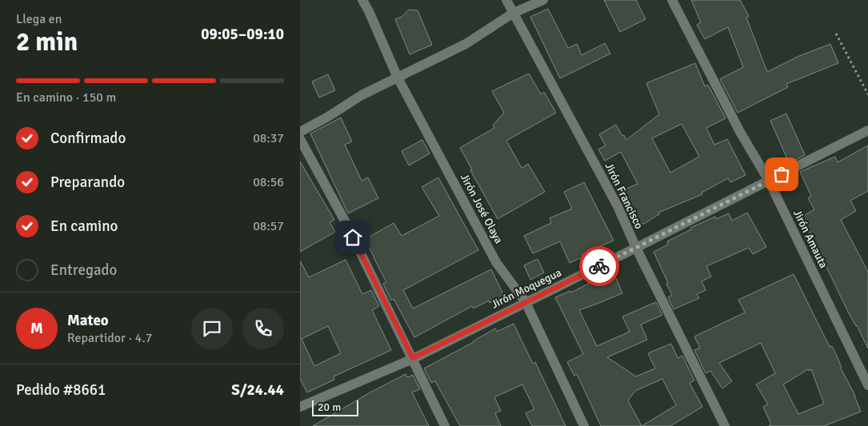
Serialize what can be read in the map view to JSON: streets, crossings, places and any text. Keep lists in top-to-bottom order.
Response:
{
  "streets": {
    "street": [
      "Jirón Francisco",
      "Jirón José Olaya",
      "Jirón Amauta",
      "Jirón Moquegua"
    ]
  },
  "crossings": [
    ["Jirón Francisco", "Jirón Moquegua"],
    ["Jirón José Olaya", "Jirón Moquegua"],
    ["Jirón Amauta", "Jirón Moquegua"]
  ],
  "scale_bar": "20 m",
  "page": {
    "heading": ["2 min", "Llega en", "09:05–09:10"],
    "panel": [
      "Mateo",
      "Repartidor · 4.7",
      "Pedido #8661",
      "S/24.44"
    ],
    "bar": "En camino · 150 m",
    "list": [
      ["Confirmado", "08:37"],
      ["Preparando", "08:56"],
      ["En camino", "08:57"],
      "Entregado"
    ],
    "round": "M",
    "scale": "20 m"
  }
}
